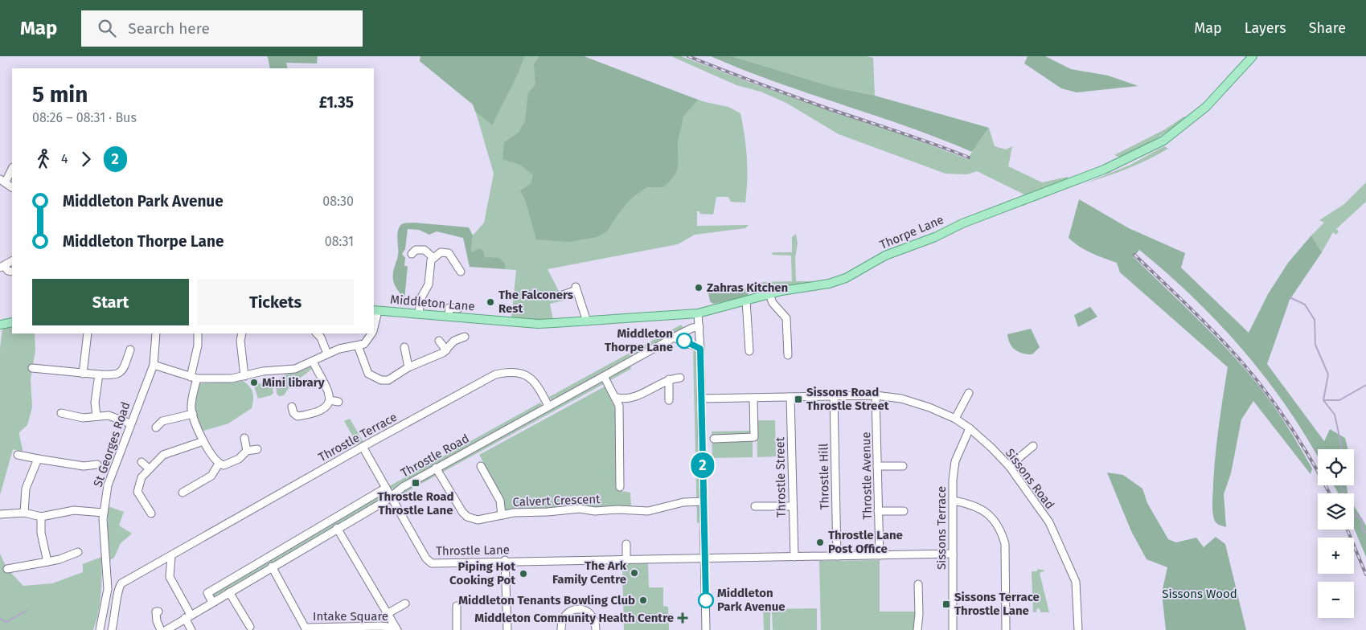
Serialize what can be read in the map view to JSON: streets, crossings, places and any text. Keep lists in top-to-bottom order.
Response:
{
  "streets": {
    "main road": ["Thorpe Lane", "Middleton Lane"],
    "street": [
      "Throstle Terrace",
      "St Georges Road",
      "Throstle Road",
      "Throstle Avenue",
      "Throstle Hill",
      "Throstle Street",
      "Sissons Road",
      "Calvert Crescent",
      "Sissons Terrace",
      "Throstle Lane",
      "Intake Square"
    ]
  },
  "crossings": [
    ["Thorpe Lane", "Middleton Lane"],
    ["Throstle Terrace", "Throstle Road"],
    ["Throstle Terrace", "Throstle Lane"],
    ["Throstle Road", "Calvert Crescent"],
    ["Throstle Road", "Throstle Lane"],
    ["Throstle Avenue", "Sissons Road"],
    ["Throstle Avenue", "Throstle Lane"],
    ["Throstle Hill", "Sissons Road"],
    ["Throstle Hill", "Throstle Lane"],
    ["Throstle Street", "Sissons Road"],
    ["Throstle Street", "Throstle Lane"],
    ["Sissons Road", "Sissons Terrace"],
    ["Sissons Terrace", "Throstle Lane"]
  ],
  "parks": ["Sissons Wood"],
  "places": {
    "other": [
      "Zahras Kitchen",
      "The Falconers Rest",
      "Middleton Thorpe Lane",
      "Mini library",
      "Throstle Lane Post Office",
      "The Ark Family Centre",
      "Piping Hot Cooking Pot",
      "Middleton Tenants Bowling Club",
      "Middleton Park Avenue"
    ],
    "transit": ["Sissons Road Throstle Street", "Throstle Road Throstle Lane", "Sissons Terrace Throstle Lane"],
    "health": ["Middleton Community Health Centre"]
  },
  "lines": ["bus line 2"],
  "page": {
    "header": "Map",
    "search": "Search here",
    "nav": ["Map", "Layers", "Share"],
    "on_map": "2",
    "heading": ["5 min", "08:26 – 08:31 · Bus", "£1.35"],
    "legs": ["4", "2"],
    "list": [
      {
        "name": "Middleton Park Avenue",
        "value": "08:30"
      },
      {
        "name": "Middleton Thorpe Lane",
        "value": "08:31"
      }
    ],
    "buttons": ["Start", "Tickets"],
    "map_buttons": ["+", "−"]
  }
}
